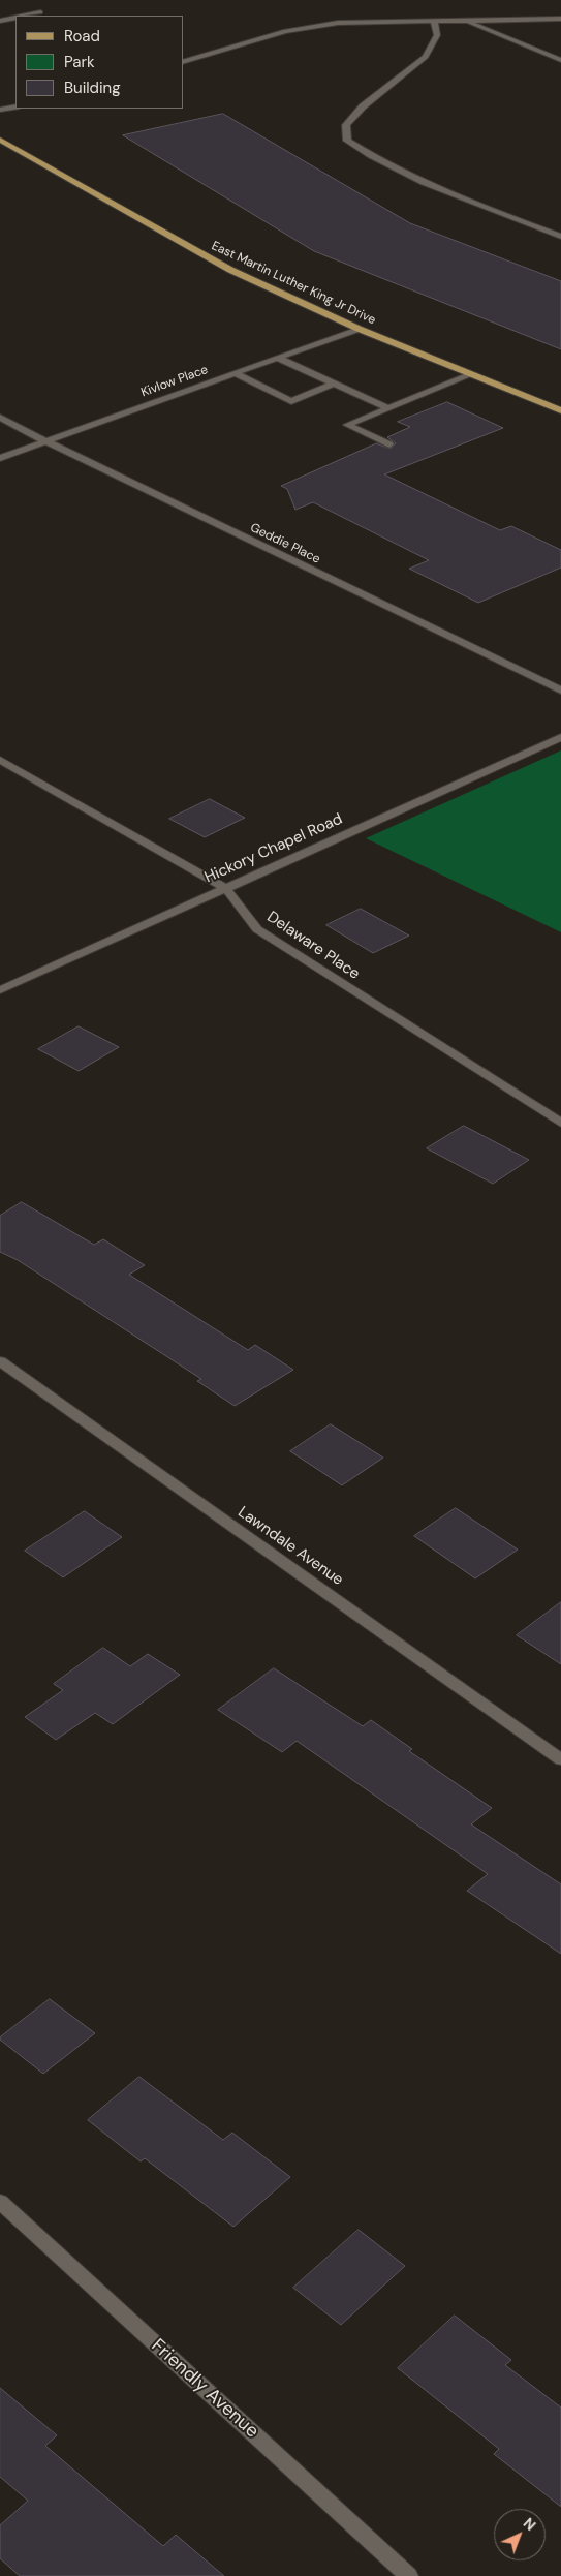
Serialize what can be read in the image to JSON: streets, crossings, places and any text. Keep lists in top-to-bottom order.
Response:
{
  "streets": {
    "main road": ["East Martin Luther King Jr Drive"],
    "street": [
      "Kivlow Place",
      "Geddie Place",
      "Hickory Chapel Road",
      "Delaware Place",
      "Lawndale Avenue",
      "Friendly Avenue"
    ]
  },
  "crossings": [
    ["East Martin Luther King Jr Drive", "Kivlow Place"],
    ["Kivlow Place", "Geddie Place"],
    ["Hickory Chapel Road", "Delaware Place"]
  ],
  "legend": ["Road", "Park", "Building"],
  "north": "top right"
}
